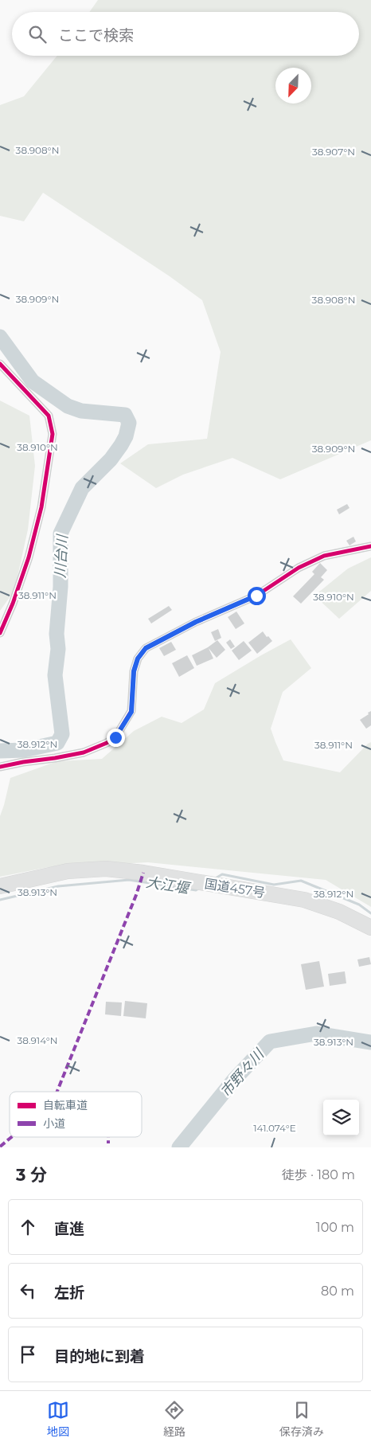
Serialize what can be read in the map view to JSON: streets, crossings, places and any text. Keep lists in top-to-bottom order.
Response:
{
  "streets": {
    "highway": ["国道457号"]
  },
  "water": ["川台川", "大江堰", "市野々川"],
  "legend": ["自転車道", "小道"],
  "north": "bottom left",
  "page": {
    "search": "ここで検索",
    "heading": ["3 分", "徒歩 · 180 m"],
    "list": [
      ["直進", "100 m"],
      ["左折", "80 m"],
      "目的地に到着"
    ],
    "nav": ["地図", "経路", "保存済み"]
  },
  "coordinates": [
    "38.908°N",
    "38.907°N",
    "38.909°N",
    "38.910°N",
    "38.911°N",
    "38.912°N",
    "38.913°N",
    "38.914°N",
    "141.074°E"
  ]
}
